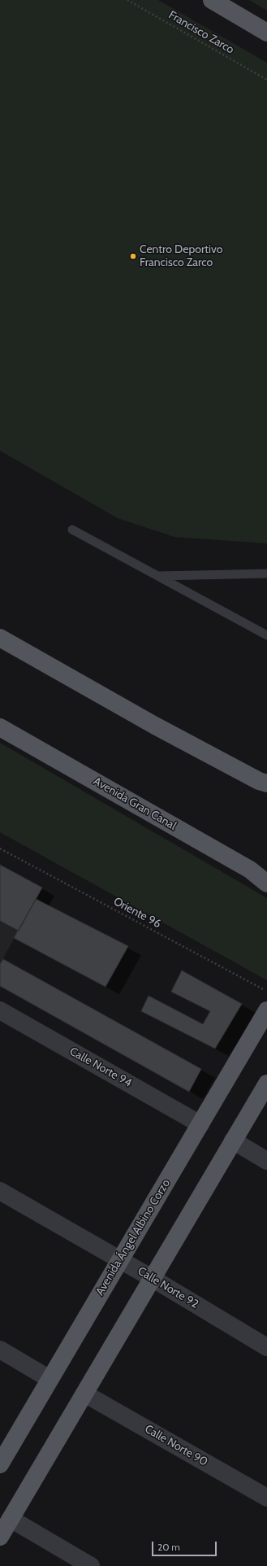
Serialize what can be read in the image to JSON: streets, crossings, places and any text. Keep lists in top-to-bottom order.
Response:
{
  "streets": {
    "main road": ["Avenida Gran Canal", "Avenida Ángel Albino Corzo"],
    "street": ["Calle Norte 94", "Calle Norte 92", "Calle Norte 90"],
    "path": ["Francisco Zarco", "Oriente 96"]
  },
  "crossings": [
    ["Calle Norte 94", "Avenida Ángel Albino Corzo"],
    ["Avenida Ángel Albino Corzo", "Calle Norte 92"]
  ],
  "places": ["Centro Deportivo Francisco Zarco"],
  "scale_bar": "20 m"
}
